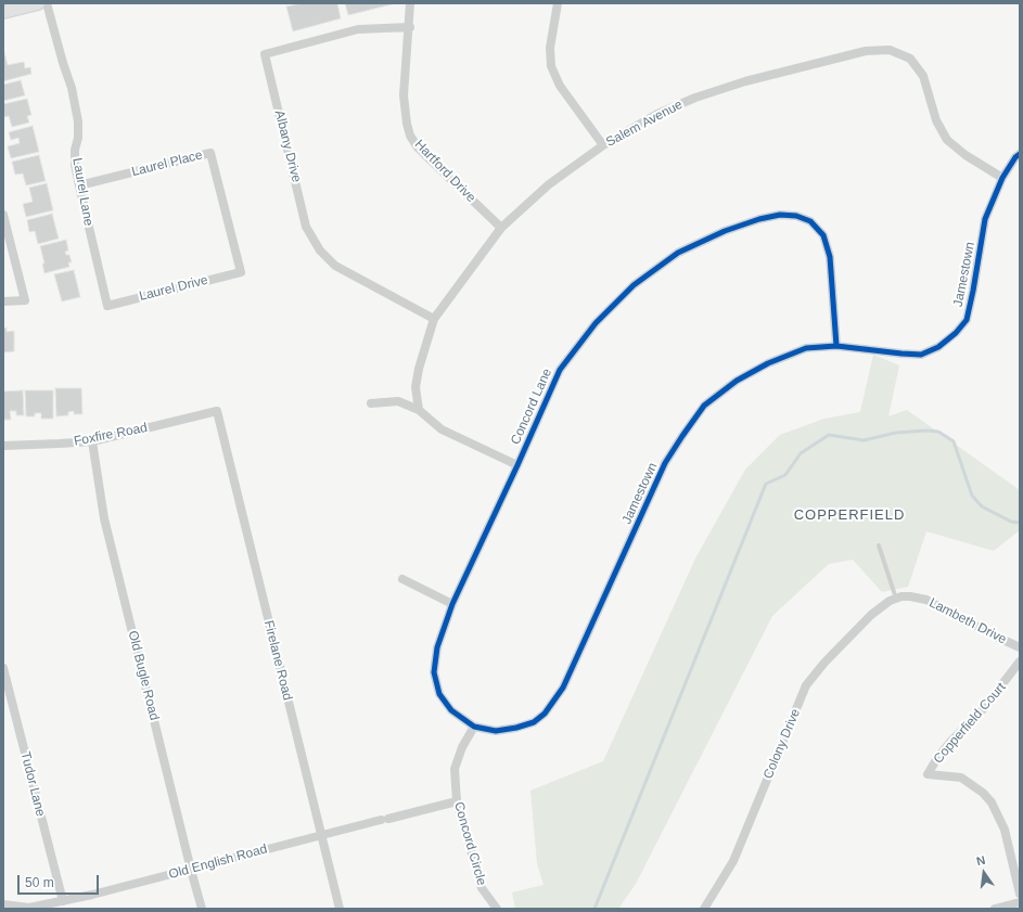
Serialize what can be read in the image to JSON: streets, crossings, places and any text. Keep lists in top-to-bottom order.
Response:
{
  "streets": {
    "street": [
      "Salem Avenue",
      "Albany Drive",
      "Laurel Place",
      "Hartford Drive",
      "Laurel Lane",
      "Jamestown",
      "Laurel Drive",
      "Concord Lane",
      "Foxfire Road",
      "Lambeth Drive",
      "Firelane Road",
      "Old Bugle Road",
      "Copperfield Court",
      "Colony Drive",
      "Tudor Lane",
      "Concord Circle",
      "Old English Road"
    ]
  },
  "crossings": [
    ["Salem Avenue", "Albany Drive"],
    ["Salem Avenue", "Hartford Drive"],
    ["Salem Avenue", "Jamestown"],
    ["Albany Drive", "Hartford Drive"],
    ["Laurel Place", "Laurel Lane"],
    ["Laurel Place", "Laurel Drive"],
    ["Laurel Lane", "Laurel Drive"],
    ["Jamestown", "Concord Lane"],
    ["Jamestown", "Concord Circle"],
    ["Concord Lane", "Concord Circle"],
    ["Foxfire Road", "Firelane Road"],
    ["Foxfire Road", "Old Bugle Road"],
    ["Lambeth Drive", "Colony Drive"],
    ["Firelane Road", "Old English Road"],
    ["Old Bugle Road", "Old English Road"],
    ["Tudor Lane", "Old English Road"],
    ["Concord Circle", "Old English Road"]
  ],
  "districts": ["COPPERFIELD"],
  "scale_bar": "50 m",
  "north": "top"
}
